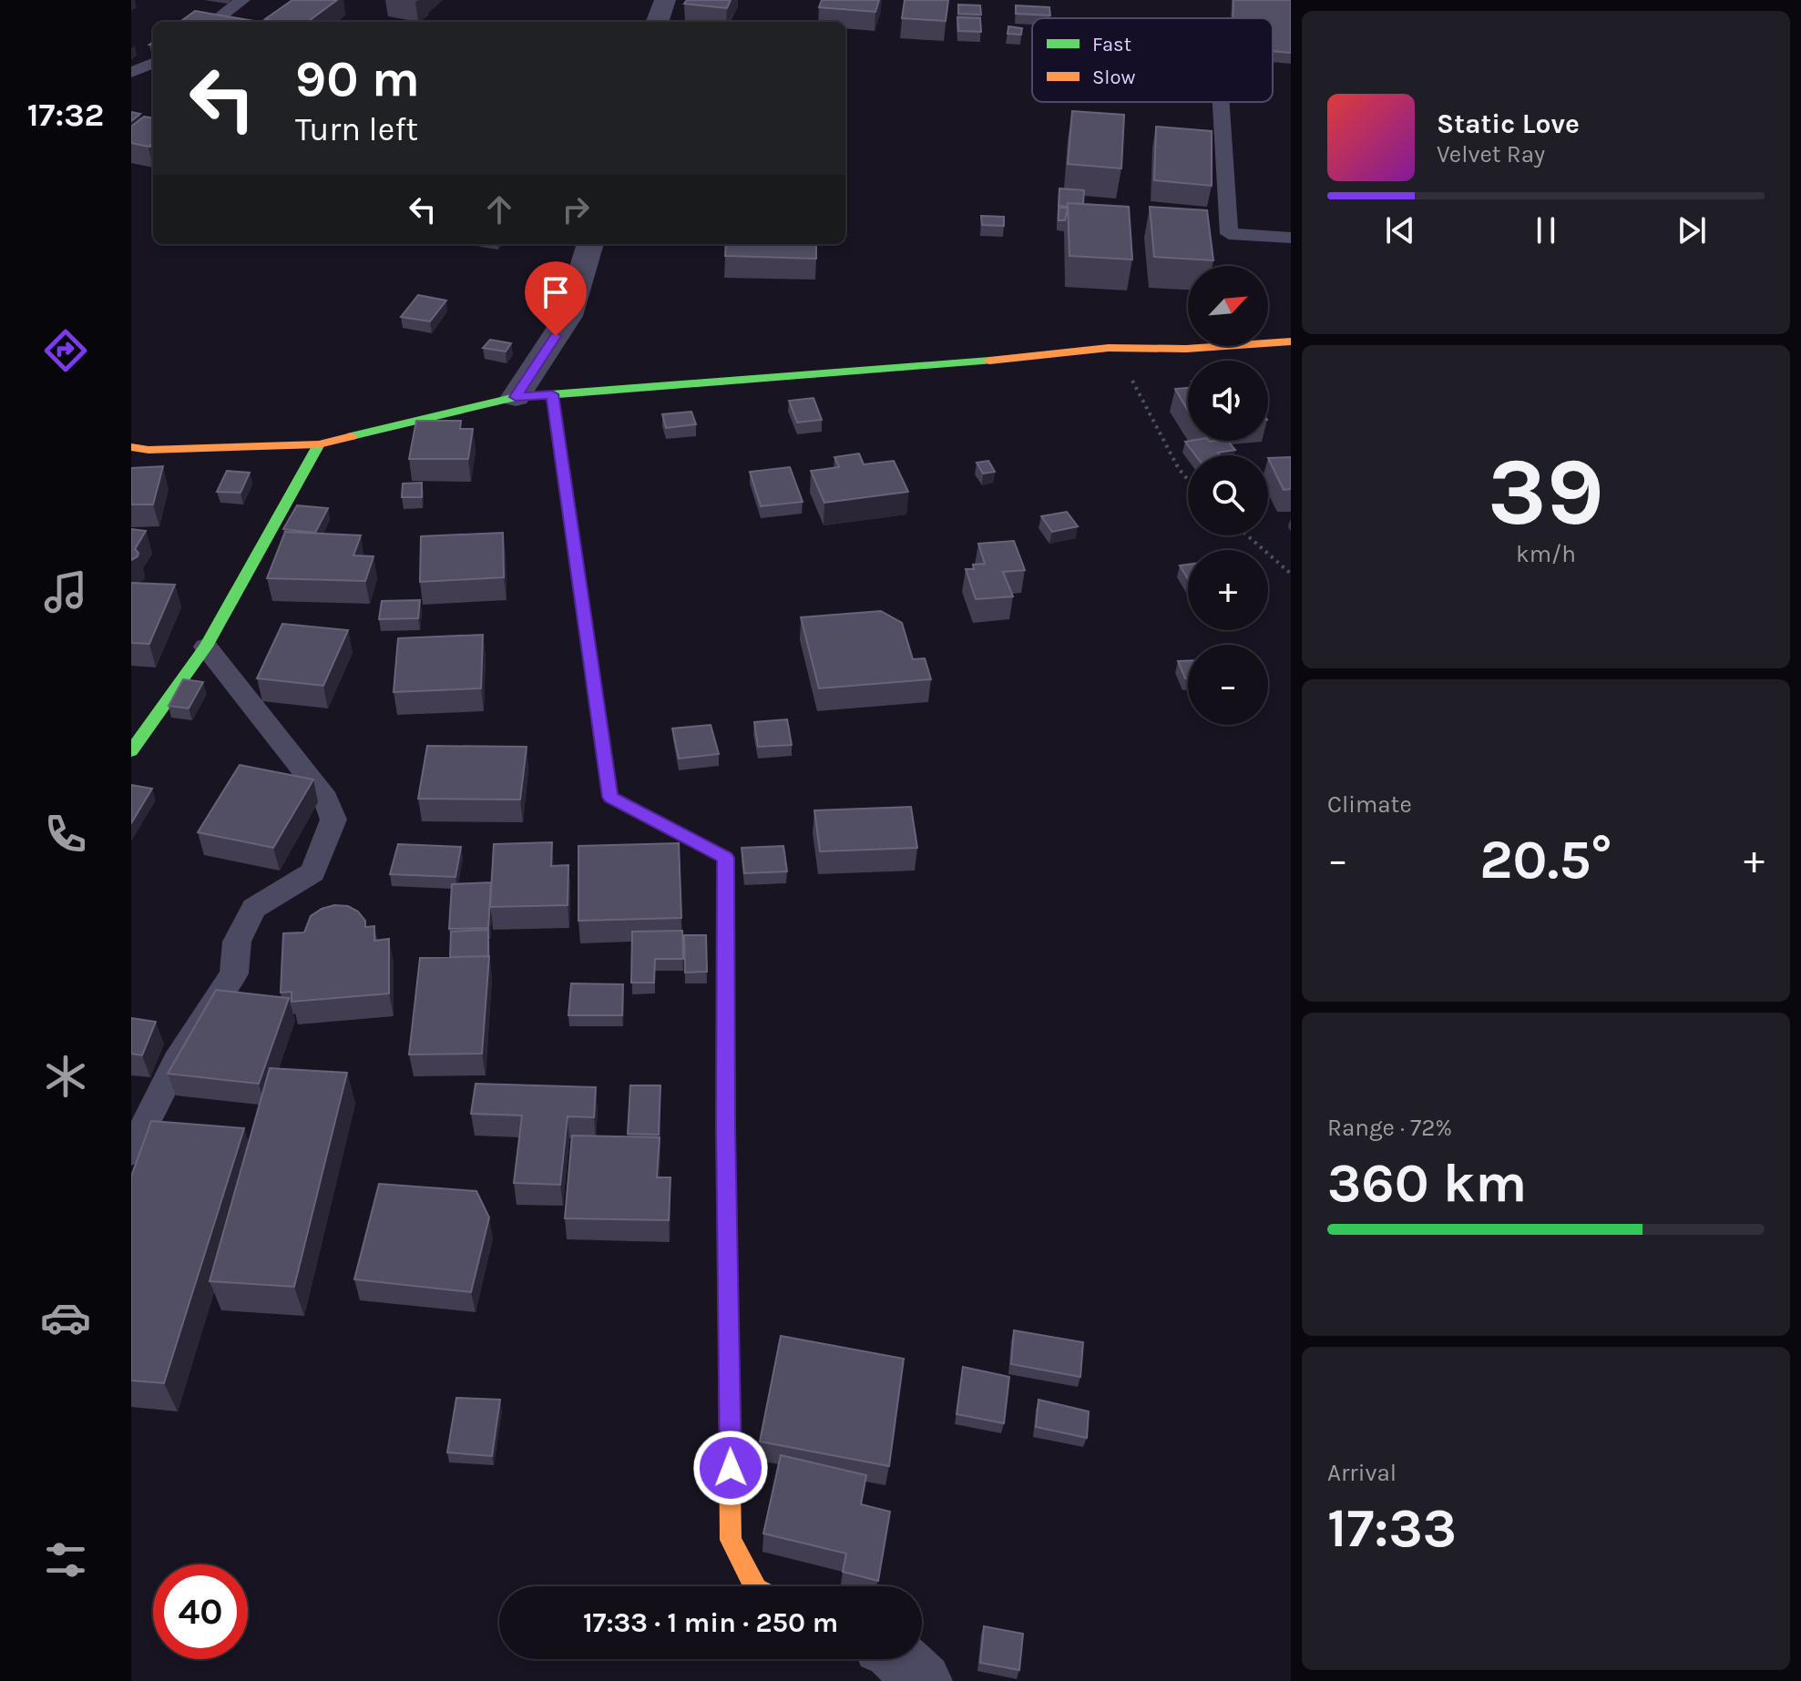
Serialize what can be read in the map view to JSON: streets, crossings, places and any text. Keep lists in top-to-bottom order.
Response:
{
  "legend": ["Fast", "Slow"],
  "north": "top right",
  "page": {
    "tabs": "17:32",
    "turn": ["90 m", "Turn left"],
    "song": ["Static Love", "Velvet Ray"],
    "map_buttons": ["+", "−"],
    "tile": [
      ["39", "km/h"],
      "Climate",
      ["Range · 72%", "360 km"],
      ["Arrival", "17:33"]
    ],
    "heat": ["−", "20.5°", "+"],
    "limit": "40",
    "trip": "17:33 · 1 min · 250 m"
  }
}
